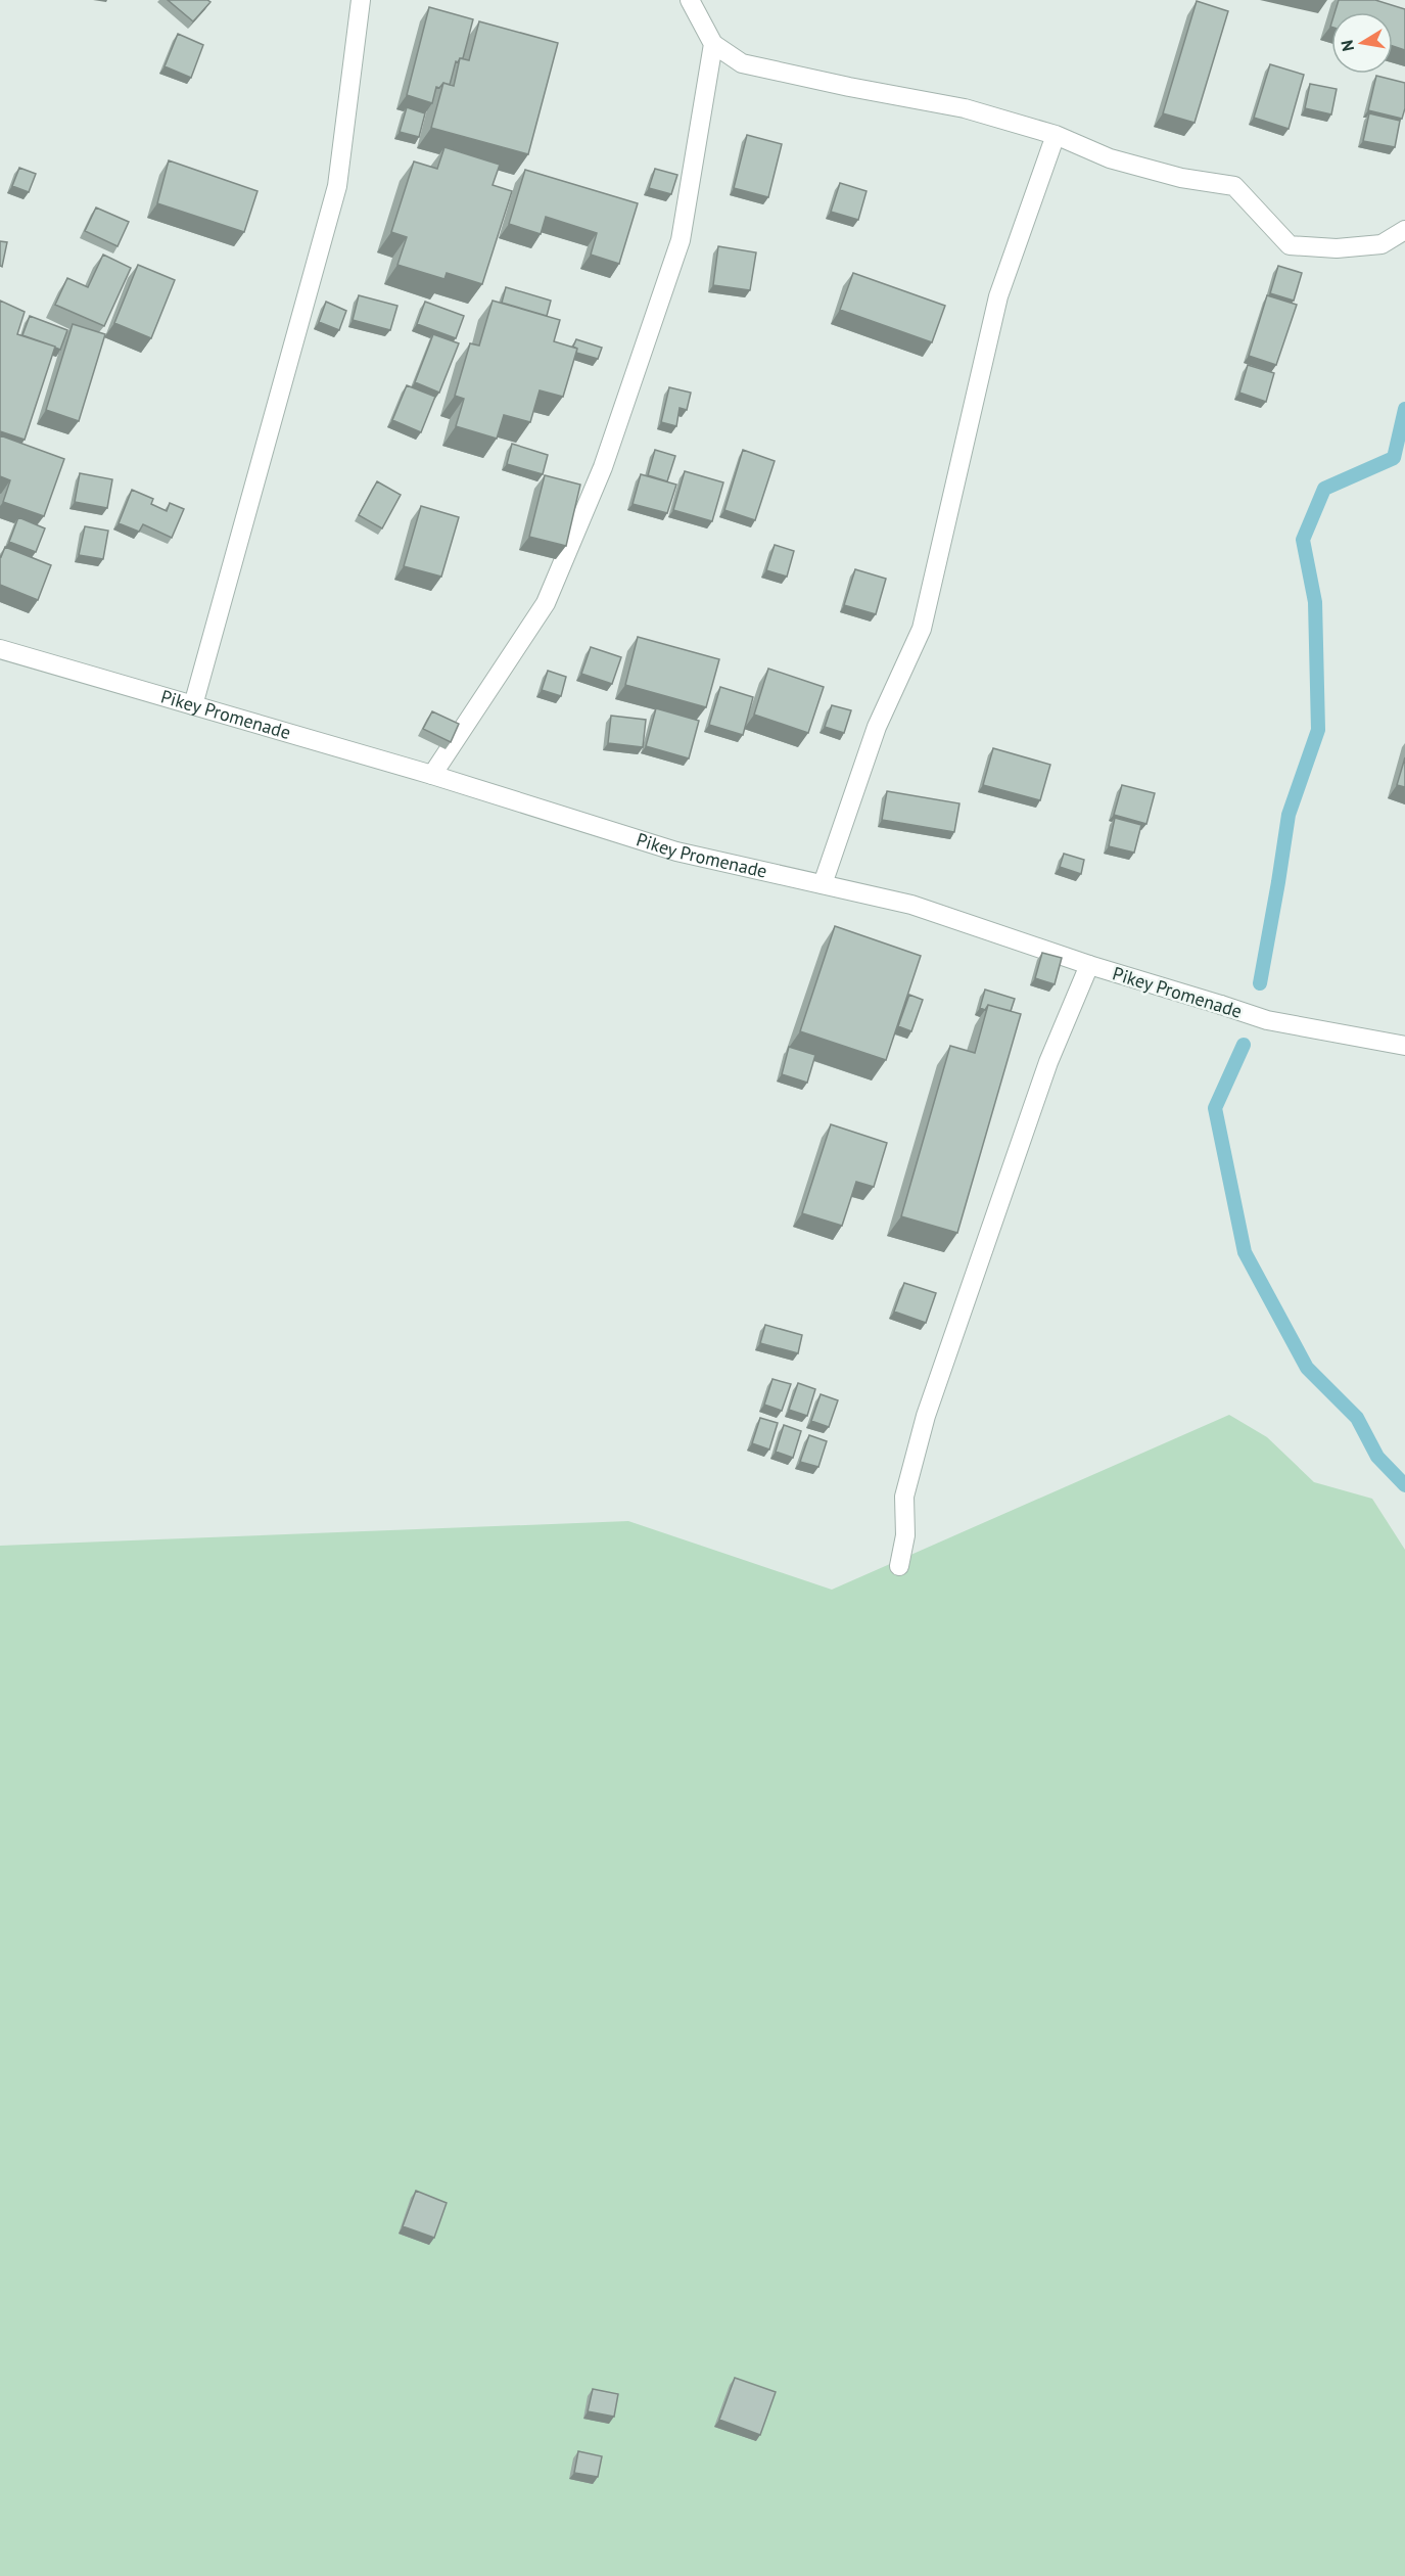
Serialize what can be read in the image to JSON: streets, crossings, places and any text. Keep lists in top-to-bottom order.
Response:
{
  "streets": {
    "street": ["Pikey Promenade"]
  },
  "north": "left"
}
